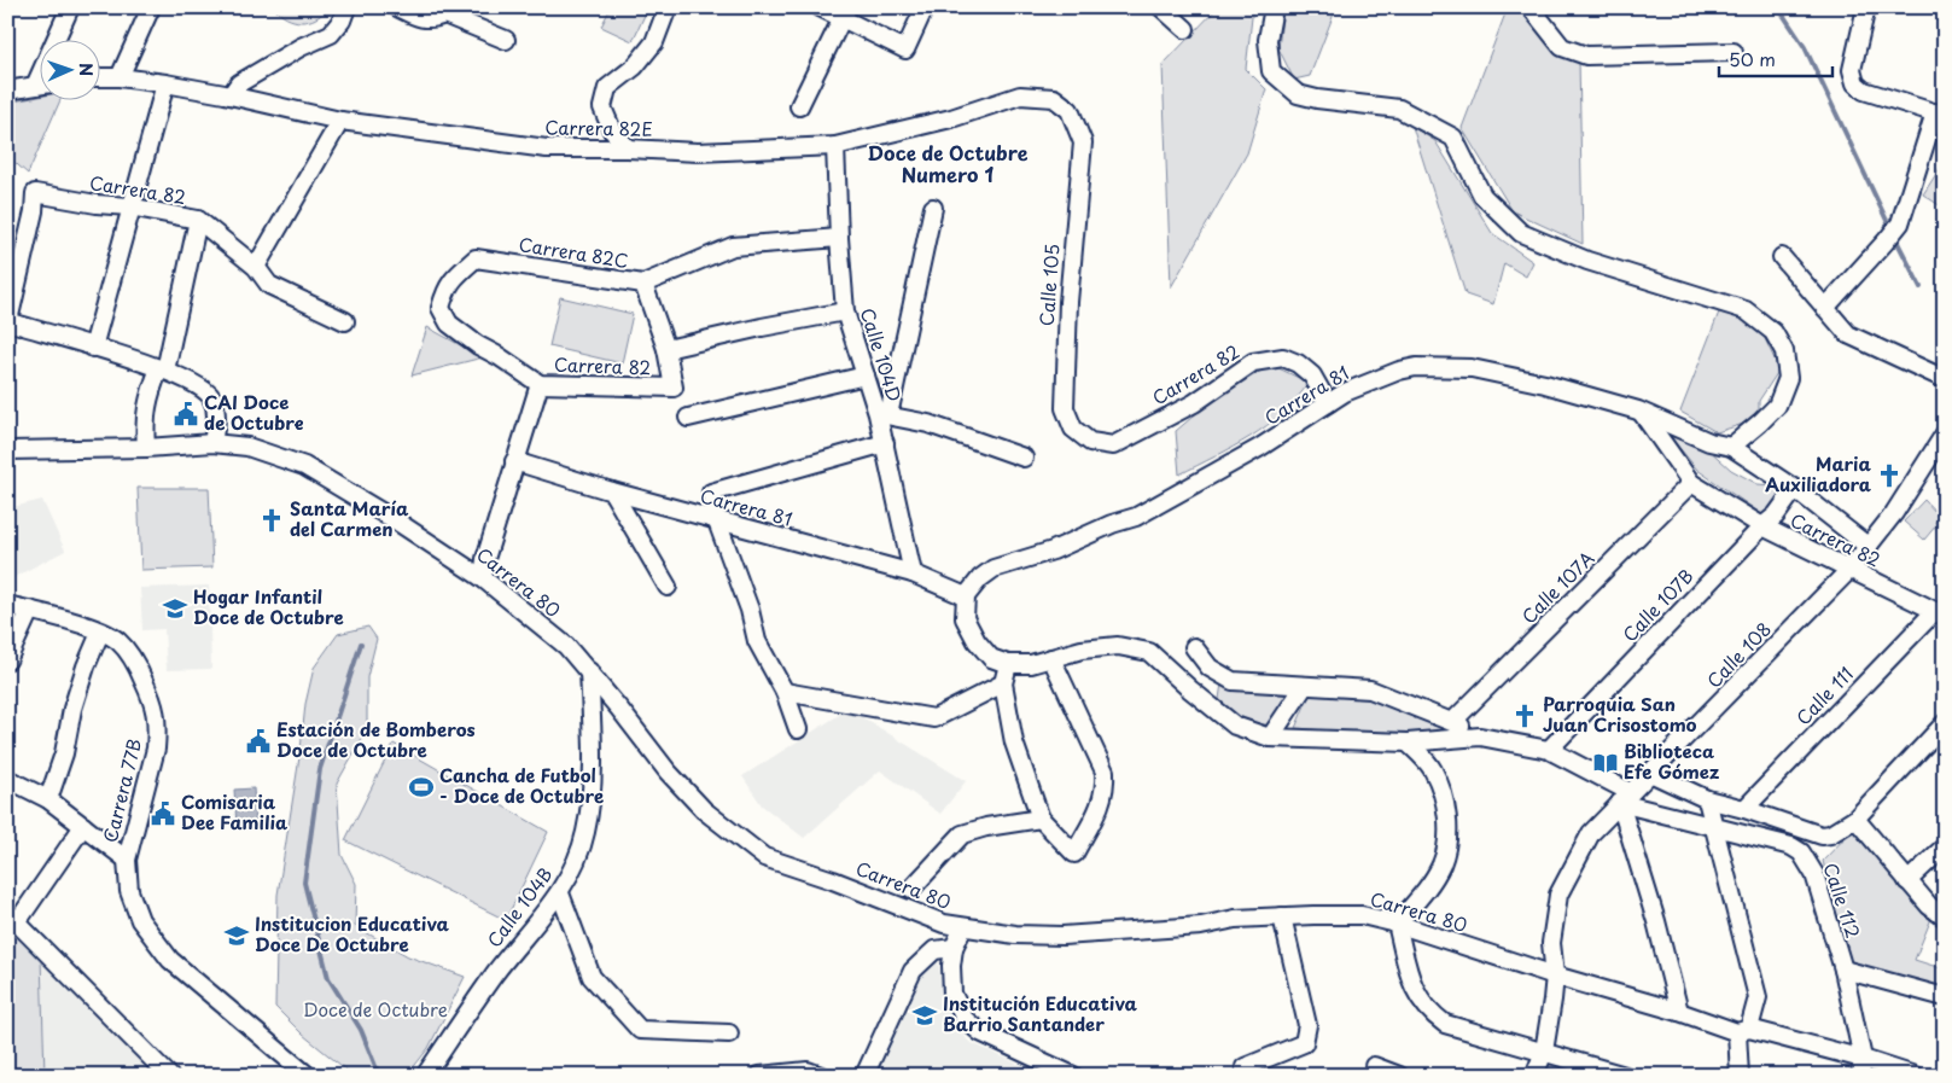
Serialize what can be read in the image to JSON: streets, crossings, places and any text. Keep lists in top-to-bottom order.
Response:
{
  "streets": {
    "street": [
      "Carrera 82E",
      "Carrera 82",
      "Carrera 82C",
      "Calle 105",
      "Calle 104D",
      "Carrera 81",
      "Carrera 80",
      "Calle 107A",
      "Calle 107B",
      "Calle 108",
      "Calle 111",
      "Carrera 77B",
      "Calle 112",
      "Calle 104B"
    ]
  },
  "crossings": [
    ["Carrera 82E", "Calle 105"],
    ["Carrera 82E", "Calle 104D"],
    ["Carrera 82", "Carrera 82C"],
    ["Carrera 82", "Calle 105"],
    ["Carrera 82", "Carrera 81"],
    ["Carrera 82", "Calle 107A"],
    ["Carrera 82", "Calle 107B"],
    ["Carrera 82", "Calle 108"],
    ["Carrera 82", "Calle 111"],
    ["Carrera 82C", "Calle 104D"],
    ["Calle 104D", "Carrera 81"],
    ["Carrera 80", "Calle 108"],
    ["Carrera 80", "Calle 112"],
    ["Carrera 80", "Calle 104B"],
    ["Calle 108", "Calle 112"]
  ],
  "districts": ["Doce de Octubre Numero 1"],
  "parks": ["Doce de Octubre"],
  "places": {
    "public building": ["CAI Doce de Octubre", "Estación de Bomberos Doce de Octubre", "Comisaria Dee Familia"],
    "church": ["Maria Auxiliadora", "Santa María del Carmen", "Parroquia San Juan Crisostomo"],
    "school or university": ["Hogar Infantil Doce de Octubre", "Institucion Educativa Doce De Octubre", "Institución Educativa Barrio Santander"],
    "library": ["Biblioteca Efe Gómez"],
    "sports": ["Cancha de Futbol - Doce de Octubre"]
  },
  "scale_bar": "50 m",
  "north": "right"
}
